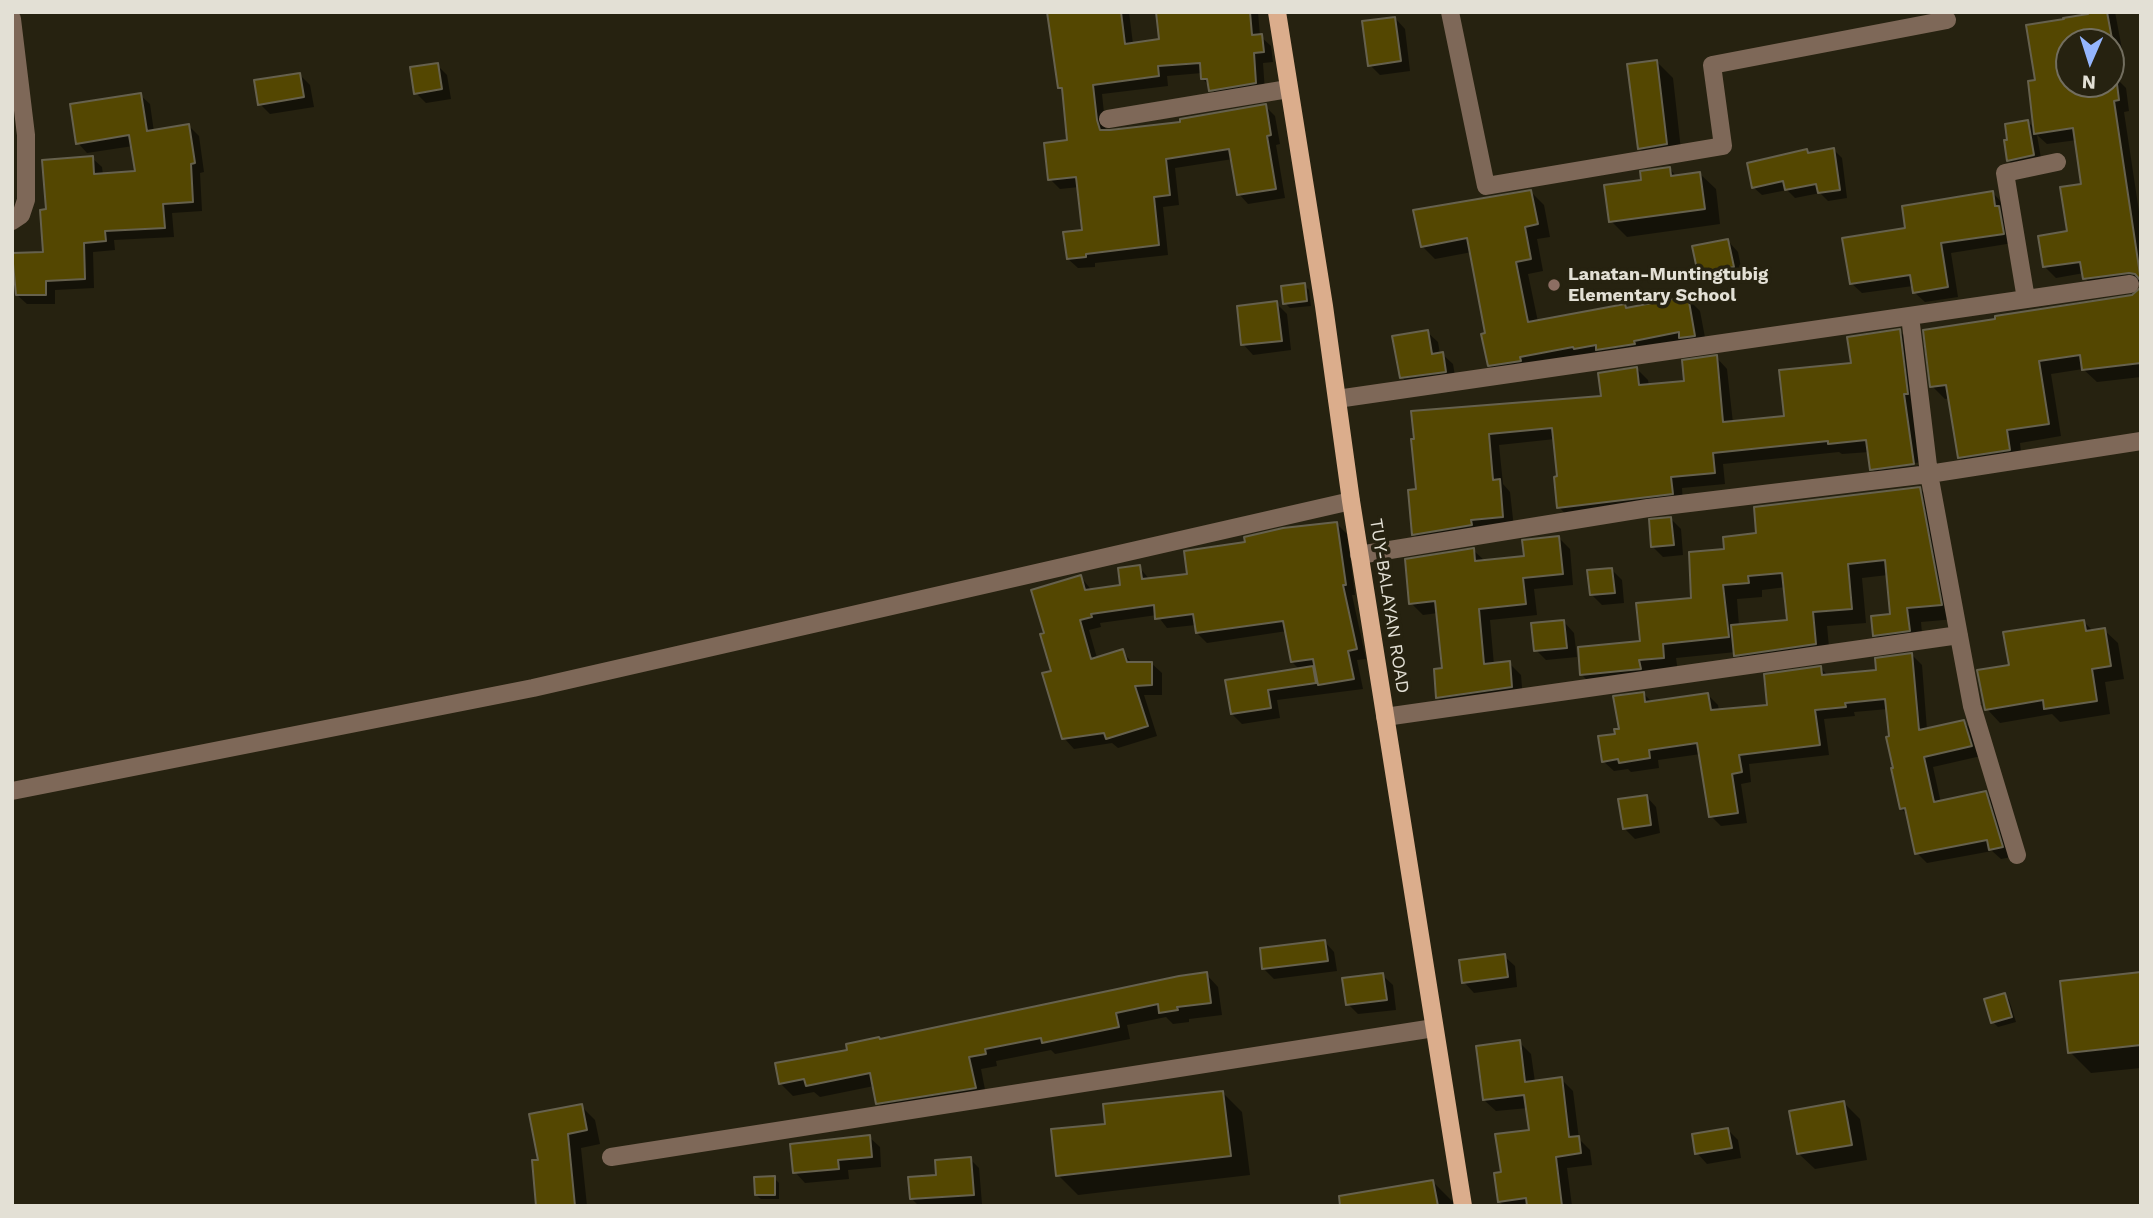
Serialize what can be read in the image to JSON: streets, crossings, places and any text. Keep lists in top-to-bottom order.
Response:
{
  "streets": {
    "main road": ["TUY-BALAYAN ROAD"]
  },
  "places": ["Lanatan-Muntingtubig Elementary School"],
  "north": "bottom"
}
